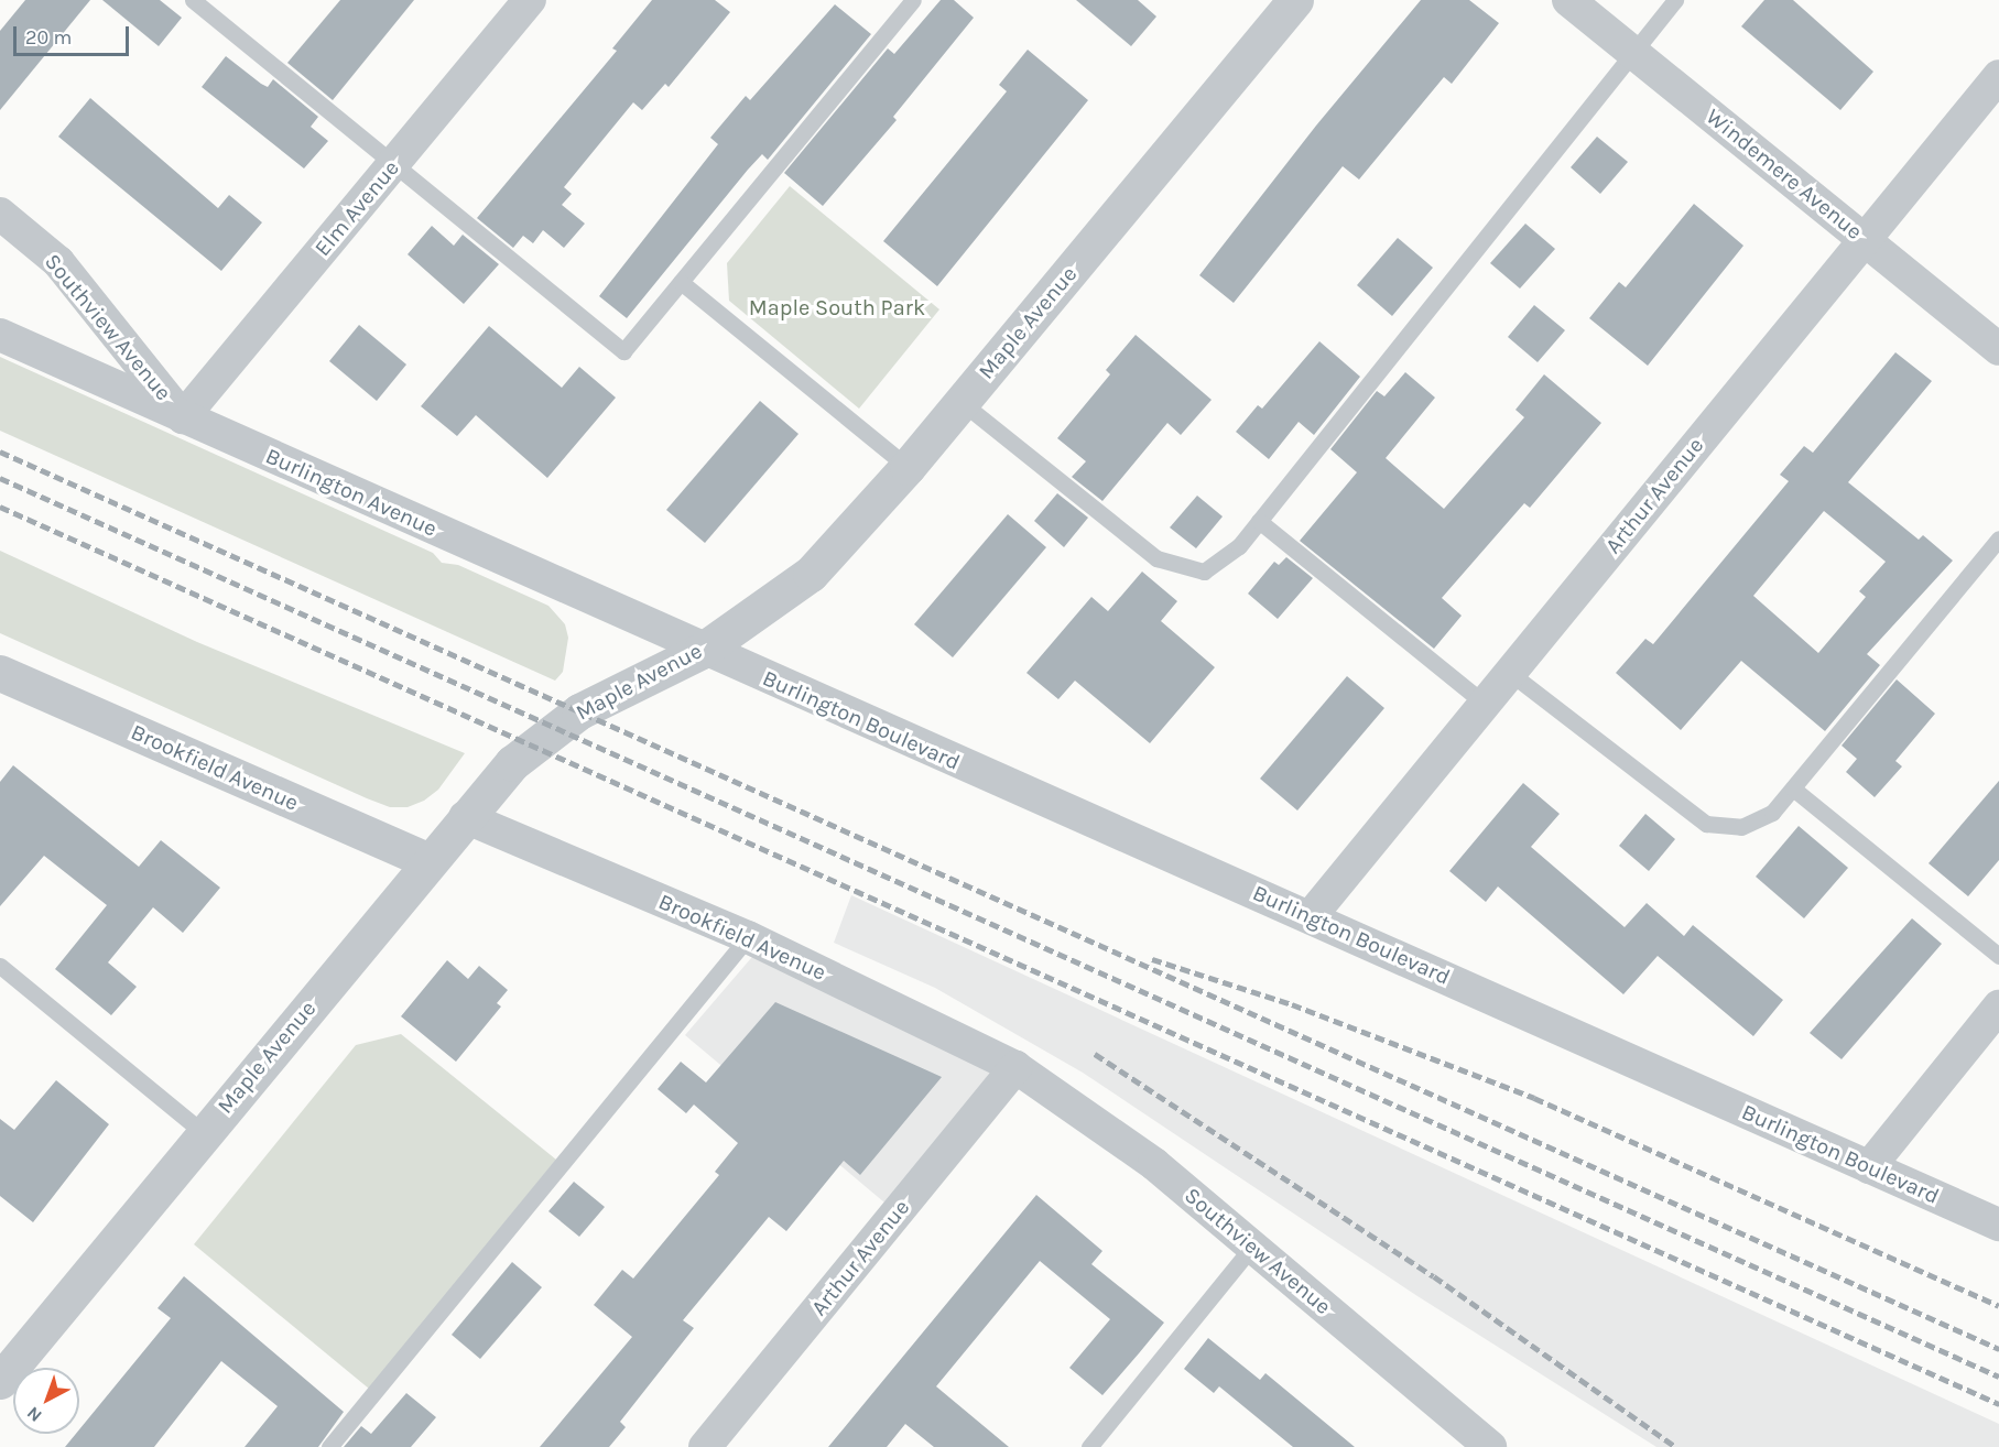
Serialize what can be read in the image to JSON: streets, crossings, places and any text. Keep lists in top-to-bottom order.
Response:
{
  "streets": {
    "street": [
      "Windemere Avenue",
      "Elm Avenue",
      "Maple Avenue",
      "Southview Avenue",
      "Burlington Avenue",
      "Arthur Avenue",
      "Burlington Boulevard",
      "Brookfield Avenue"
    ]
  },
  "crossings": [
    ["Windemere Avenue", "Arthur Avenue"],
    ["Elm Avenue", "Southview Avenue"],
    ["Elm Avenue", "Burlington Avenue"],
    ["Maple Avenue", "Burlington Avenue"],
    ["Maple Avenue", "Burlington Boulevard"],
    ["Maple Avenue", "Brookfield Avenue"],
    ["Southview Avenue", "Burlington Avenue"],
    ["Southview Avenue", "Arthur Avenue"],
    ["Southview Avenue", "Brookfield Avenue"],
    ["Burlington Avenue", "Burlington Boulevard"],
    ["Arthur Avenue", "Burlington Boulevard"],
    ["Arthur Avenue", "Brookfield Avenue"]
  ],
  "parks": ["Maple South Park"],
  "scale_bar": "20 m",
  "north": "bottom left"
}
